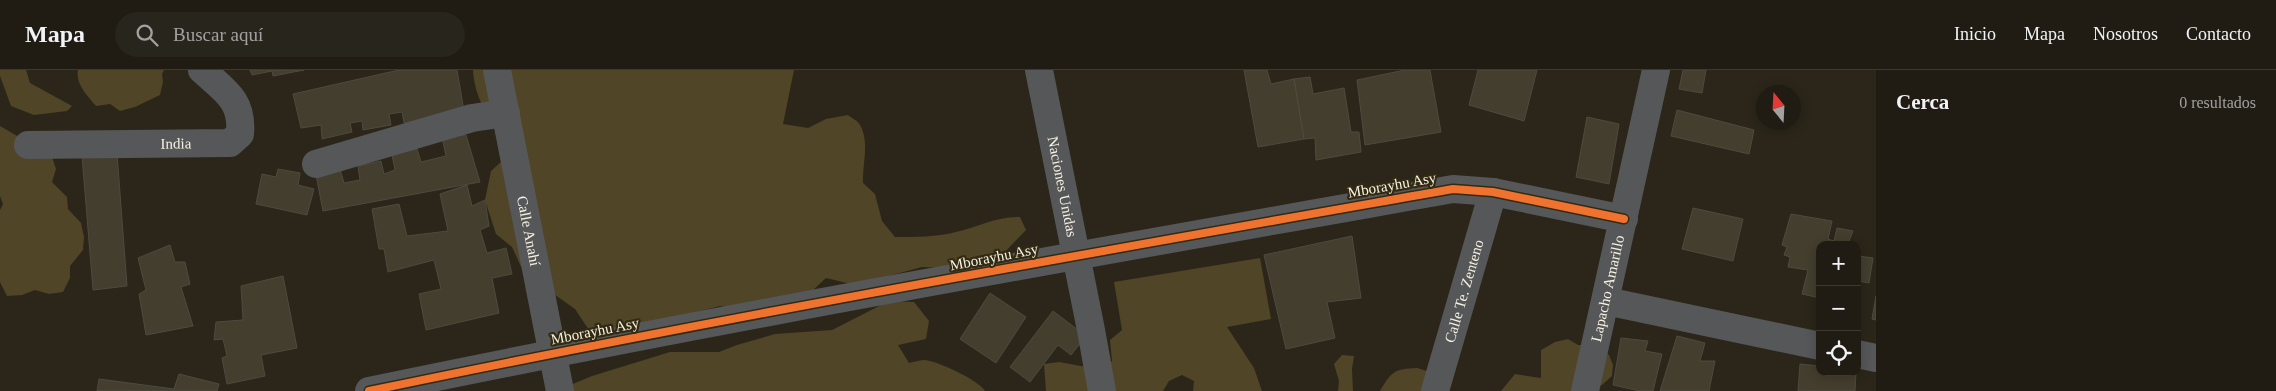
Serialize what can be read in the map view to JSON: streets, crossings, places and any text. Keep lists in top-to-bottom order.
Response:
{
  "streets": {
    "street": [
      "India",
      "Mborayhu Asy",
      "Naciones Unidas",
      "Calle Anahí",
      "Lapacho Amarillo",
      "Calle Te. Zenteno"
    ]
  },
  "crossings": [
    ["Mborayhu Asy", "Naciones Unidas"],
    ["Mborayhu Asy", "Calle Anahí"],
    ["Mborayhu Asy", "Lapacho Amarillo"],
    ["Mborayhu Asy", "Calle Te. Zenteno"]
  ],
  "north": "top",
  "page": {
    "header": "Mapa",
    "search": "Buscar aquí",
    "nav": [
      "Inicio",
      "Mapa",
      "Nosotros",
      "Contacto"
    ],
    "heading": ["Cerca", "0 resultados"],
    "map_buttons": ["+", "−"]
  }
}
